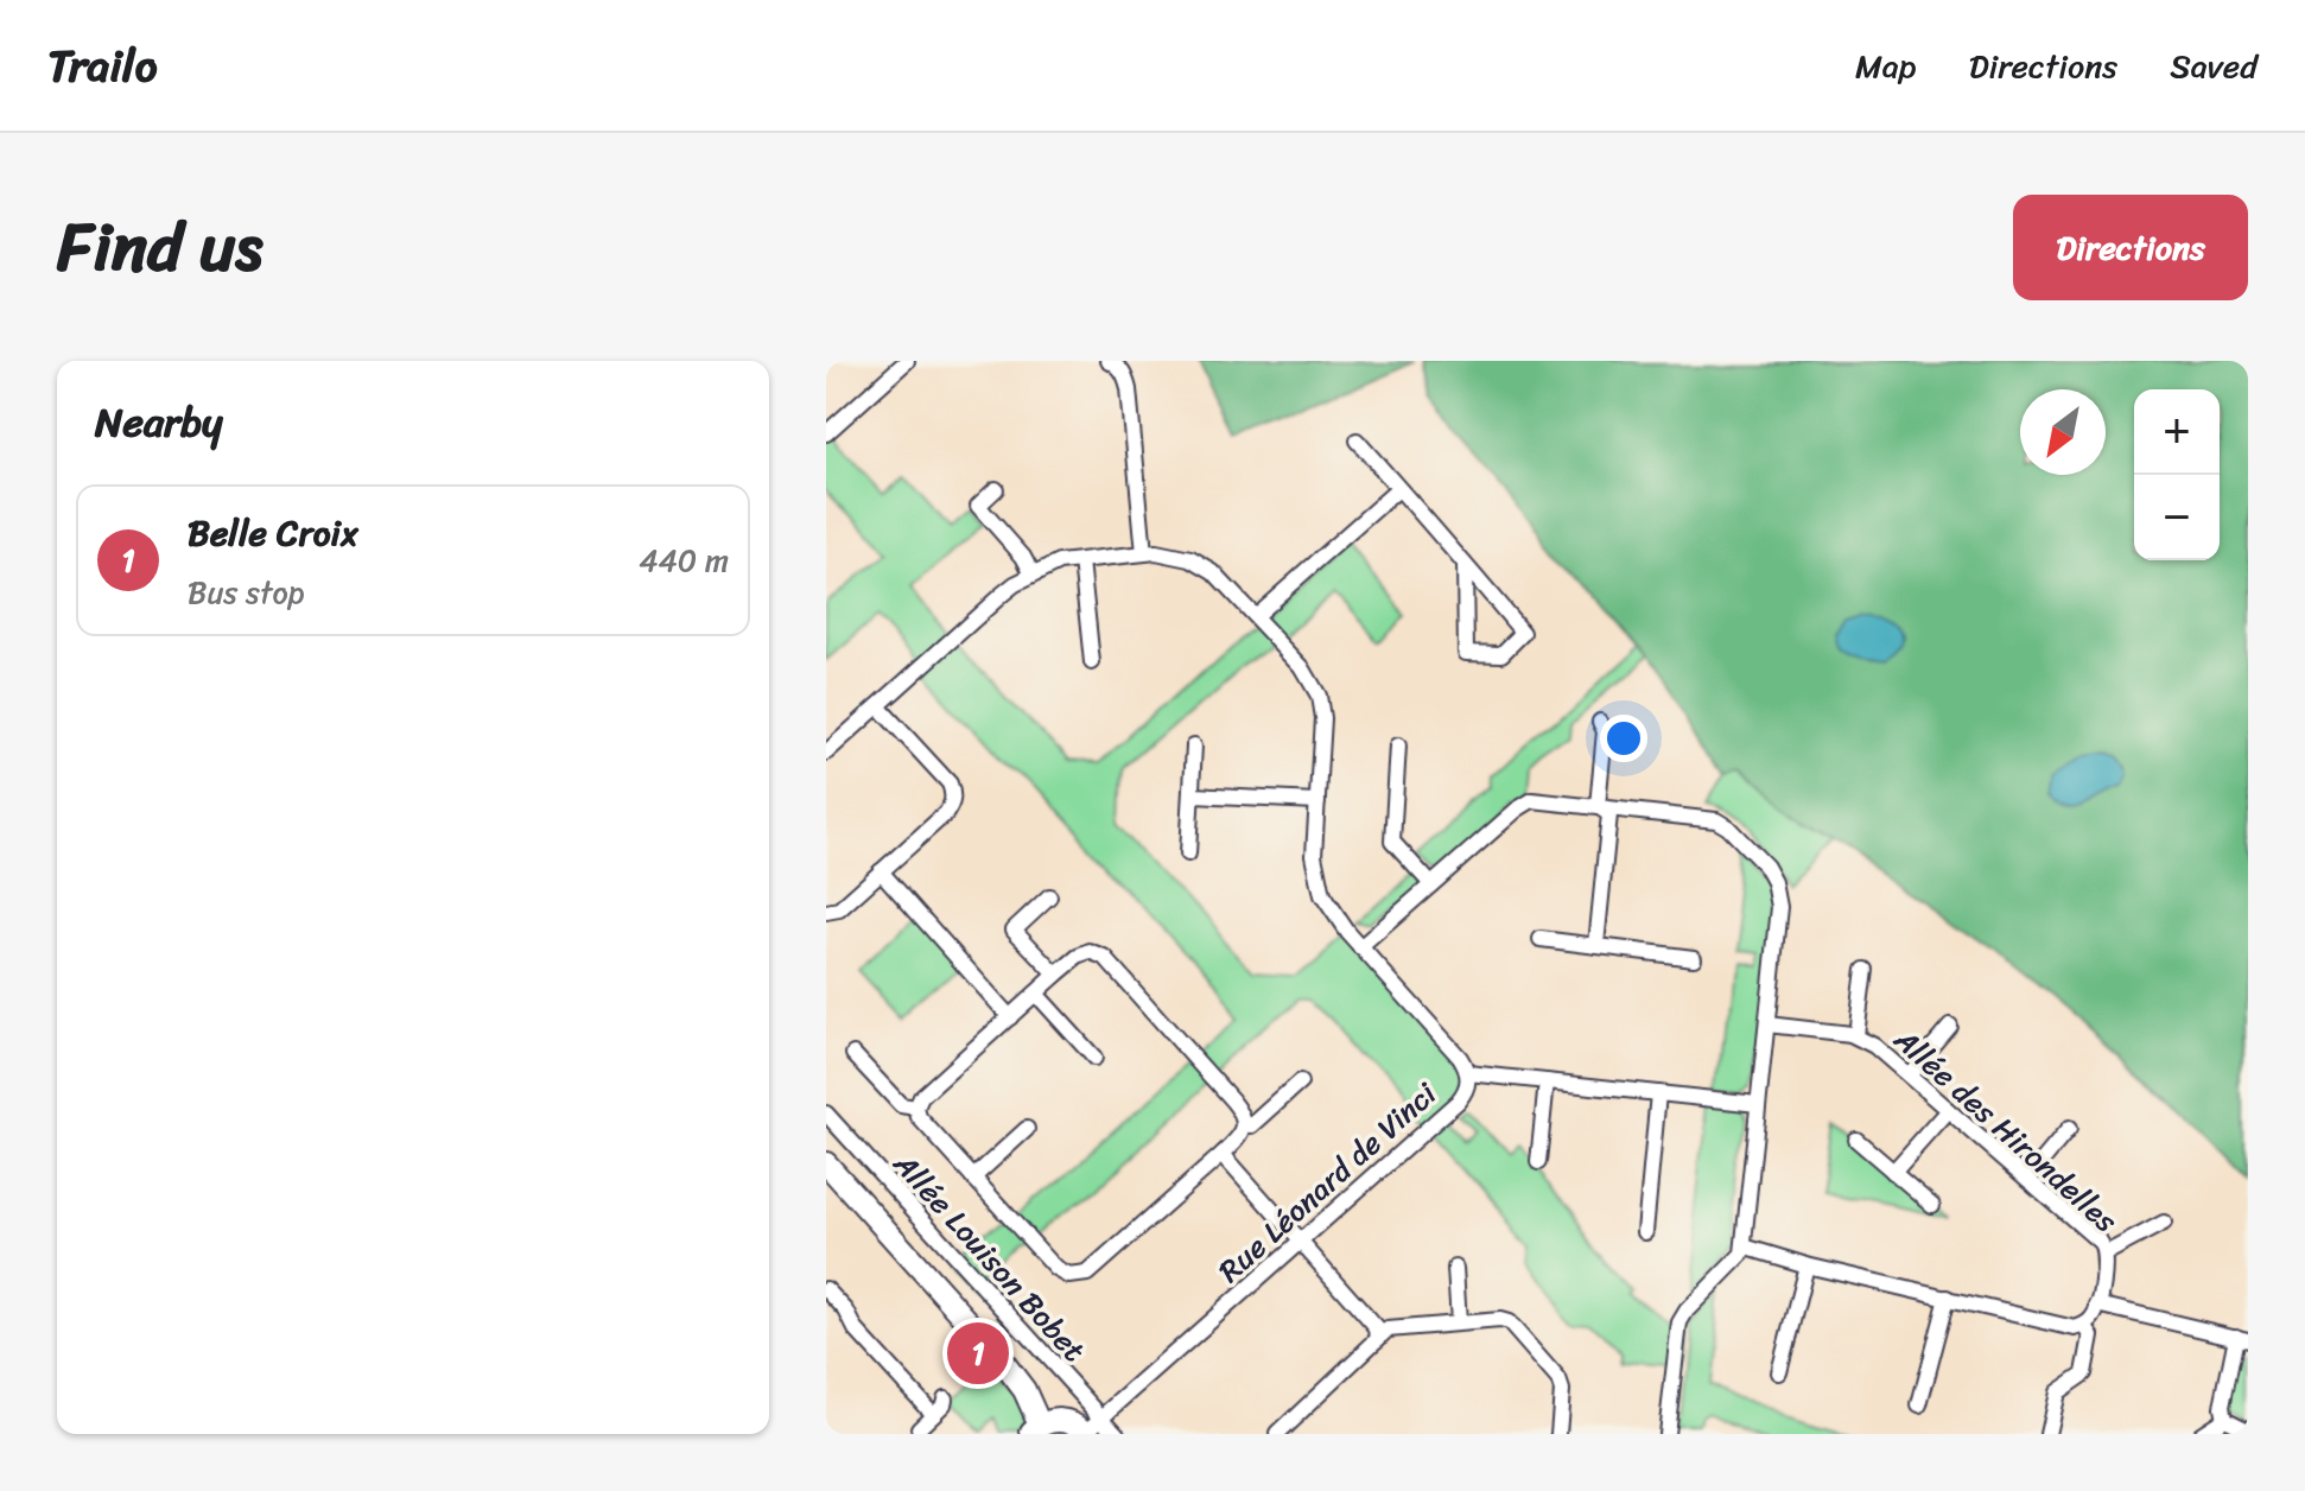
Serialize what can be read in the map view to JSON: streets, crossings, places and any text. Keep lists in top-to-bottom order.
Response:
{
  "streets": {
    "street": ["Allée des Hirondelles", "Rue Léonard de Vinci", "Allée Louison Bobet"]
  },
  "crossings": [
    ["Rue Léonard de Vinci", "Allée Louison Bobet"]
  ],
  "north": "bottom left",
  "page": {
    "header": "Trailo",
    "nav": ["Map", "Directions", "Saved"],
    "title": "Find us",
    "buttons": "Directions",
    "heading": "Nearby",
    "map_buttons": ["+", "−"],
    "list": [
      {
        "mark": "1",
        "name": "Belle Croix",
        "note": "Bus stop",
        "value": "440 m"
      }
    ],
    "pins": "1"
  }
}
